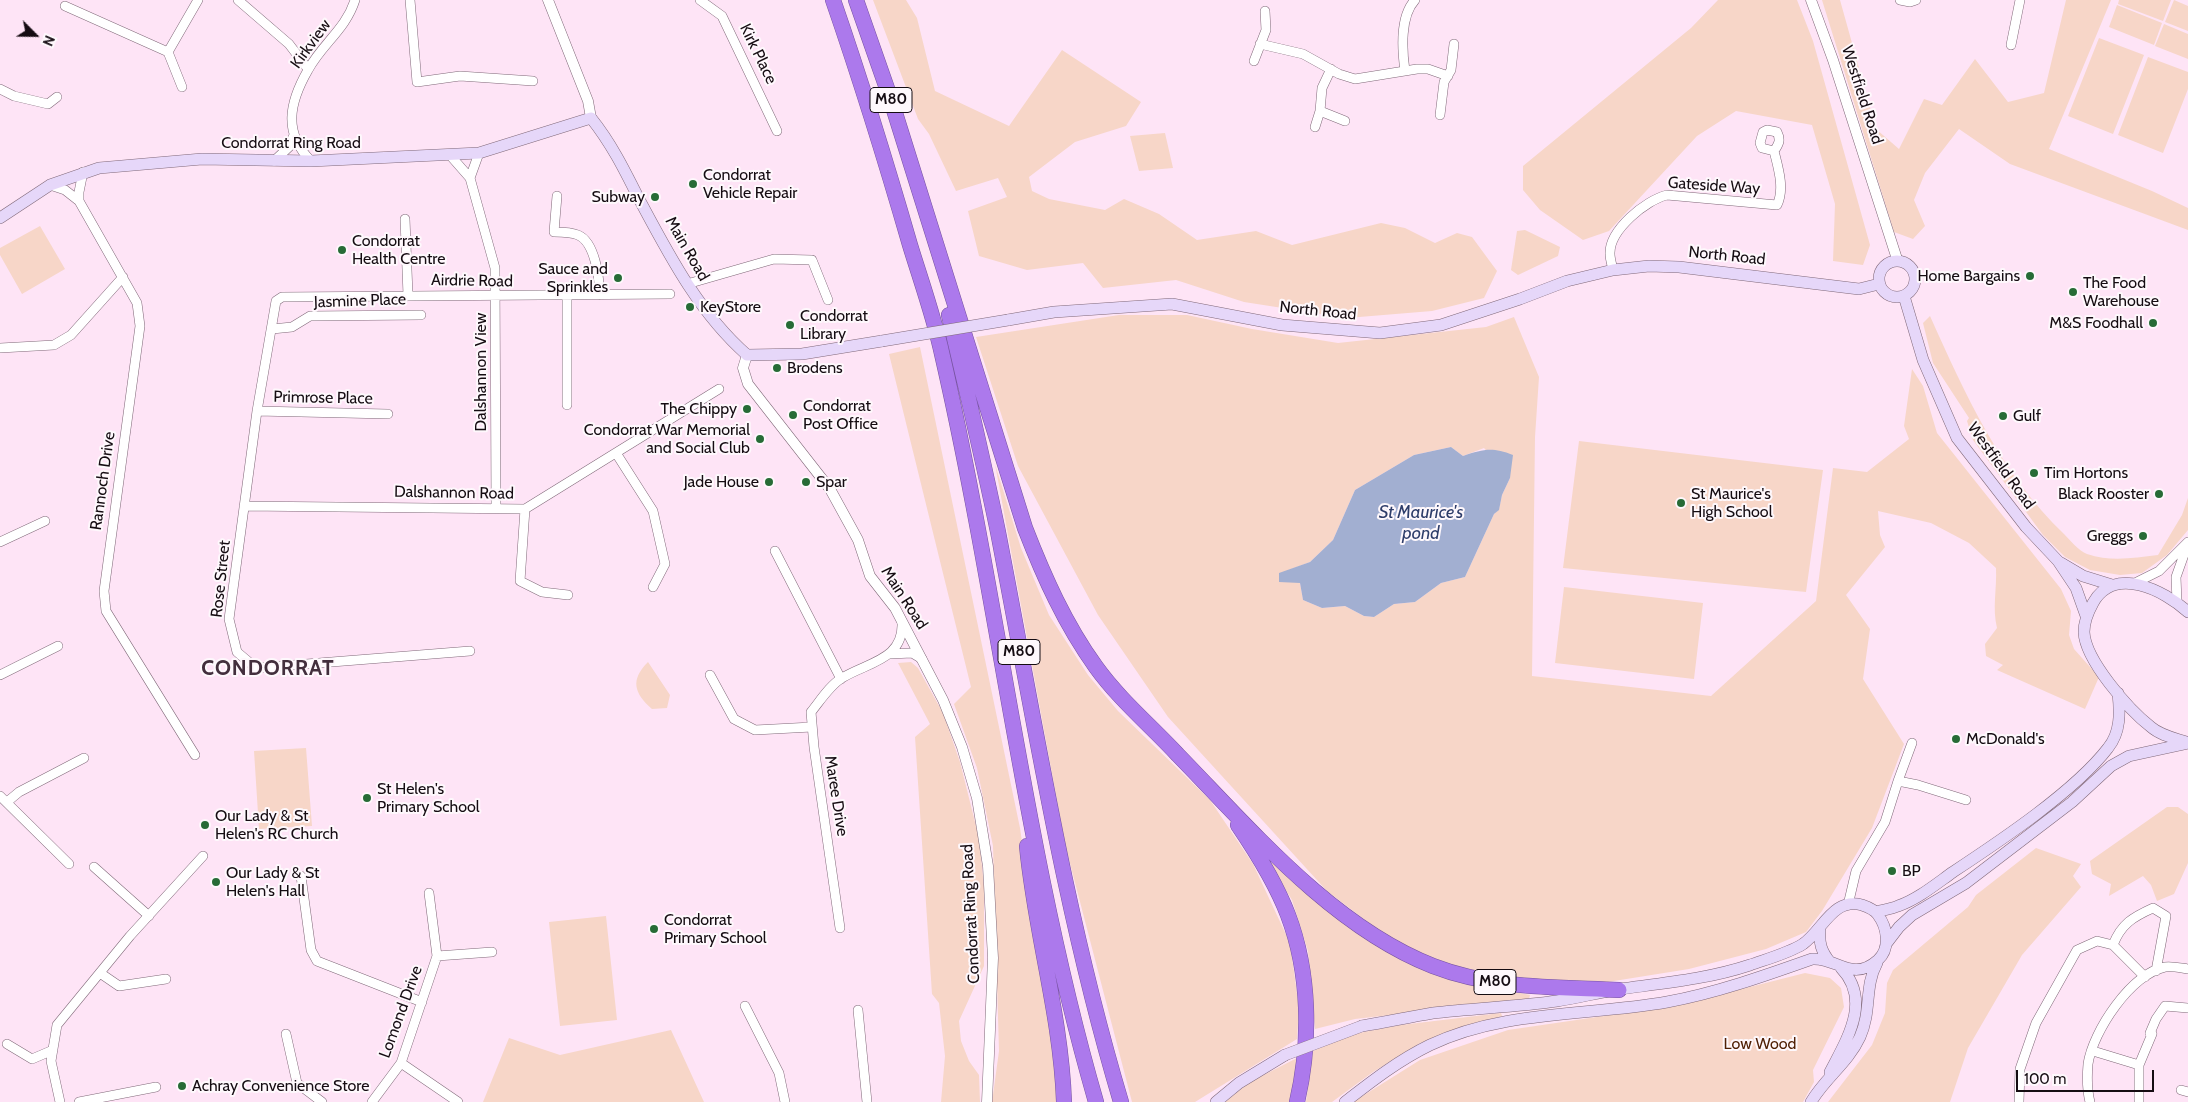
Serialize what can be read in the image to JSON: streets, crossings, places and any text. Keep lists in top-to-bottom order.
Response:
{
  "streets": {
    "highway": ["M80"],
    "main road": [
      "Westfield Road",
      "Condorrat Ring Road",
      "Main Road",
      "North Road"
    ],
    "street": [
      "Kirkview",
      "Kirk Place",
      "Gateside Way",
      "Airdrie Road",
      "Jasmine Place",
      "Dalshannon View",
      "Primrose Place",
      "Rannoch Drive",
      "Dalshannon Road",
      "Rose Street",
      "Maree Drive",
      "Lomond Drive"
    ]
  },
  "crossings": [
    ["Kirkview", "Condorrat Ring Road"],
    ["Westfield Road", "North Road"],
    ["Condorrat Ring Road", "Main Road"],
    ["Condorrat Ring Road", "Dalshannon View"],
    ["Condorrat Ring Road", "Rannoch Drive"],
    ["Gateside Way", "North Road"],
    ["Main Road", "North Road"],
    ["Airdrie Road", "Dalshannon View"],
    ["Airdrie Road", "Rose Street"],
    ["Jasmine Place", "Rose Street"],
    ["Dalshannon View", "Dalshannon Road"],
    ["Primrose Place", "Rose Street"],
    ["Dalshannon Road", "Rose Street"]
  ],
  "districts": ["CONDORRAT"],
  "water": ["St Maurice's pond"],
  "parks": ["Low Wood"],
  "places": [
    "Condorrat Vehicle Repair",
    "Subway",
    "Condorrat Health Centre",
    "Home Bargains",
    "Sauce and Sprinkles",
    "The Food Warehouse",
    "KeyStore",
    "M&S Foodhall",
    "Condorrat Library",
    "Brodens",
    "The Chippy",
    "Condorrat Post Office",
    "Gulf",
    "Condorrat War Memorial and Social Club",
    "Tim Hortons",
    "Jade House",
    "Spar",
    "Black Rooster",
    "St Maurice's High School",
    "Greggs",
    "McDonald's",
    "St Helen's Primary School",
    "Our Lady & St Helen's RC Church",
    "BP",
    "Our Lady & St Helen's Hall",
    "Condorrat Primary School",
    "Achray Convenience Store"
  ],
  "scale_bar": "100 m",
  "north": "bottom right"
}
